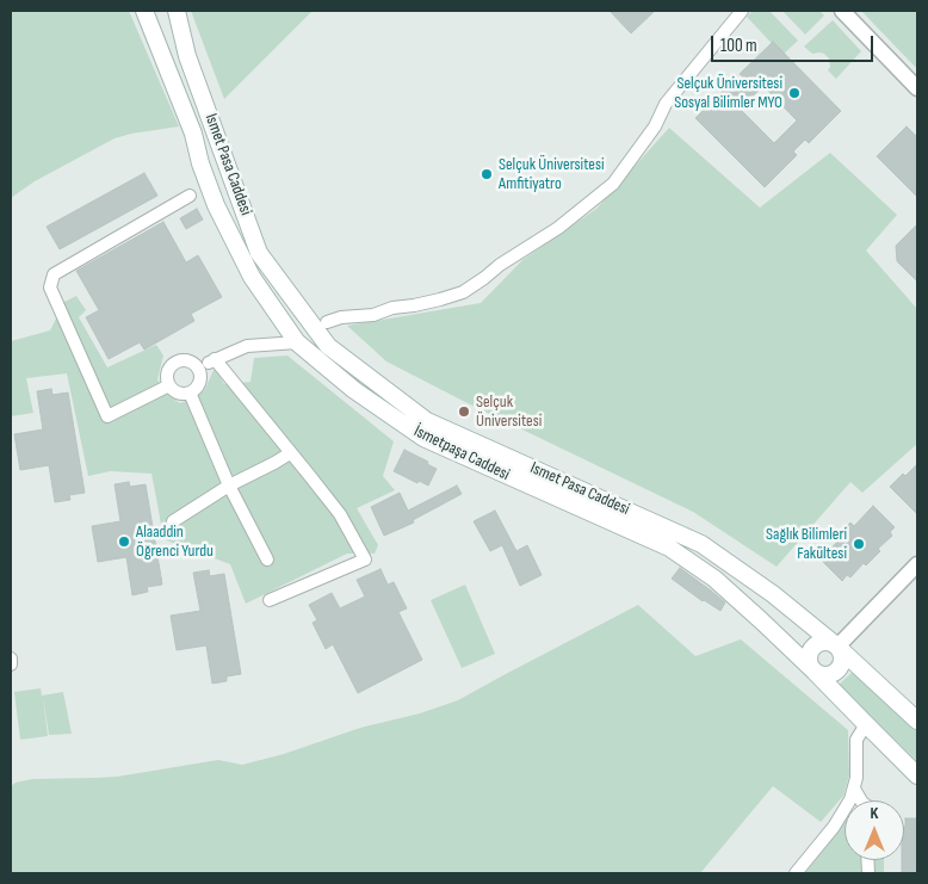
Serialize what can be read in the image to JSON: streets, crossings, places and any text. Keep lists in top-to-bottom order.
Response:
{
  "streets": {
    "main road": ["Ismet Pasa Caddesi", "İsmetpaşa Caddesi"]
  },
  "crossings": [
    ["Ismet Pasa Caddesi", "İsmetpaşa Caddesi"]
  ],
  "places": [
    "Selçuk Üniversitesi Sosyal Bilimler MYO",
    "Selçuk Üniversitesi Amfitiyatro",
    "Selçuk Üniversitesi",
    "Alaaddin Öğrenci Yurdu",
    "Sağlık Bilimleri Fakültesi"
  ],
  "scale_bar": "100 m",
  "north": "top"
}
